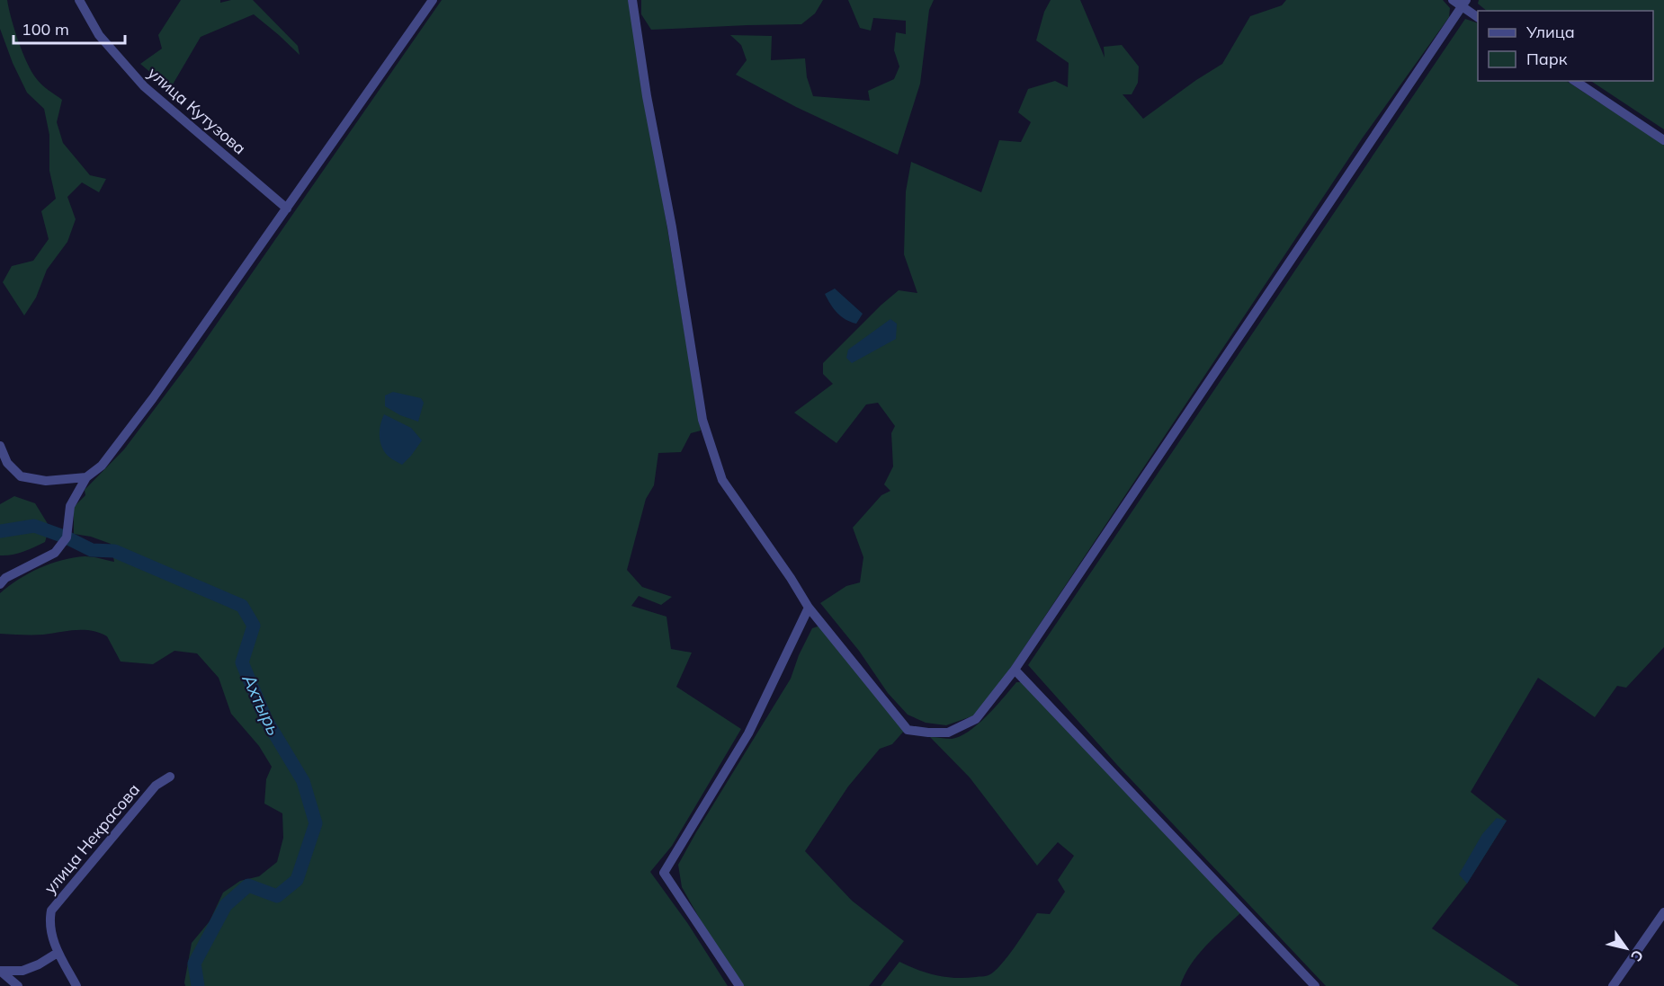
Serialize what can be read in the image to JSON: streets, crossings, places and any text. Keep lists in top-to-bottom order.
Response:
{
  "streets": {
    "street": ["улица Кутузова", "улица Некрасова"]
  },
  "water": ["Ахтырь"],
  "legend": ["Улица", "Парк"],
  "scale_bar": "100 m",
  "north": "bottom right"
}
